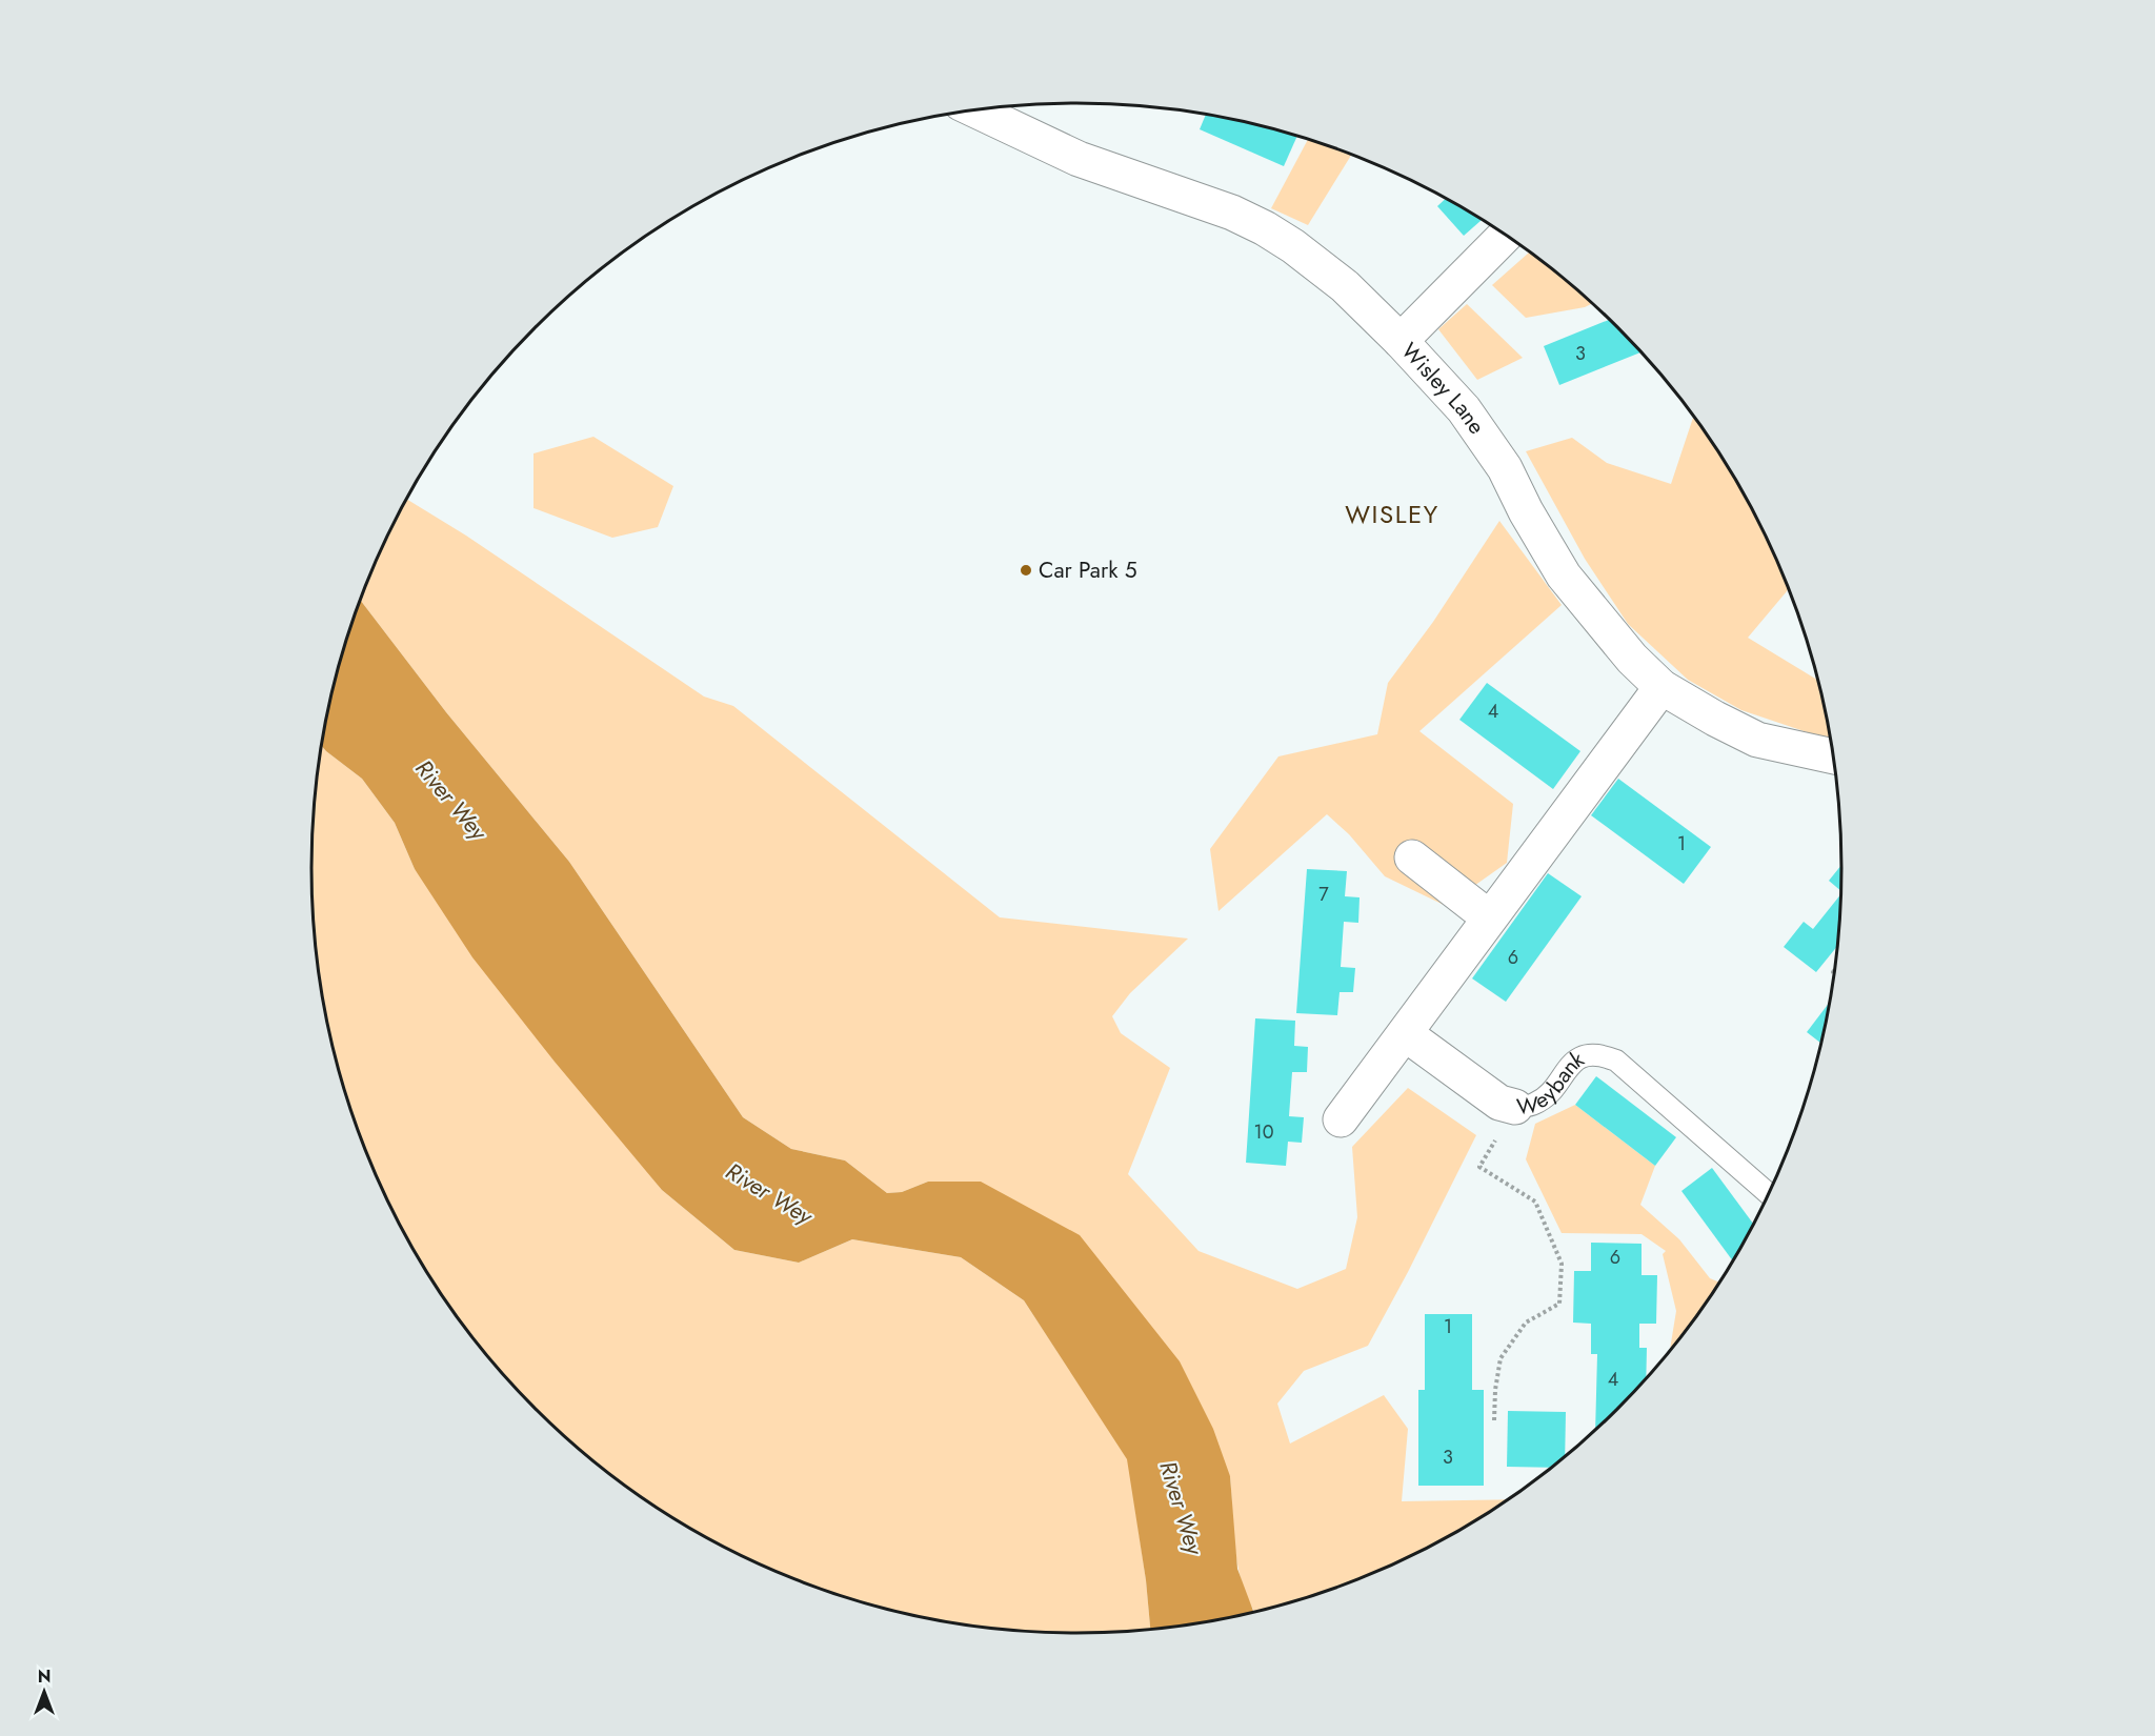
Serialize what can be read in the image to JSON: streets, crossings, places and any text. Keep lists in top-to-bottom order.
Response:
{
  "streets": {
    "street": ["Wisley Lane", "Weybank"]
  },
  "districts": ["WISLEY"],
  "water": ["River Wey"],
  "places": ["Car Park 5"],
  "house_numbers": [
    "3",
    "4",
    "1",
    "7",
    "6",
    "10",
    "6",
    "1",
    "4",
    "3"
  ],
  "north": "top"
}
